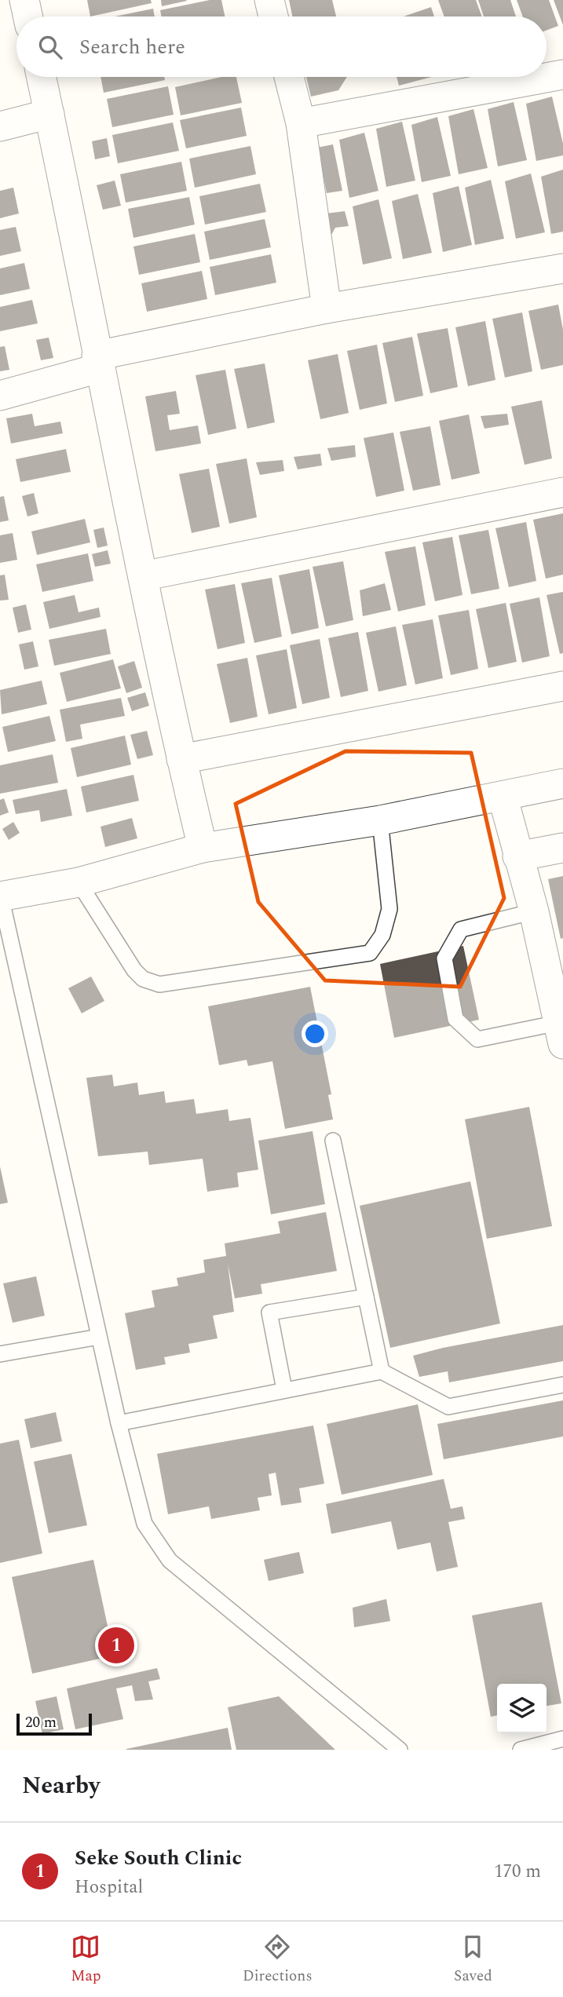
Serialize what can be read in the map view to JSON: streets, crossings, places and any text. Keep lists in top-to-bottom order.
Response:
{
  "scale_bar": "20 m",
  "page": {
    "search": "Search here",
    "pins": "1",
    "scale": "20 m",
    "heading": "Nearby",
    "list": [
      {
        "mark": "1",
        "name": "Seke South Clinic",
        "note": "Hospital",
        "value": "170 m"
      }
    ],
    "nav": ["Map", "Directions", "Saved"]
  }
}
